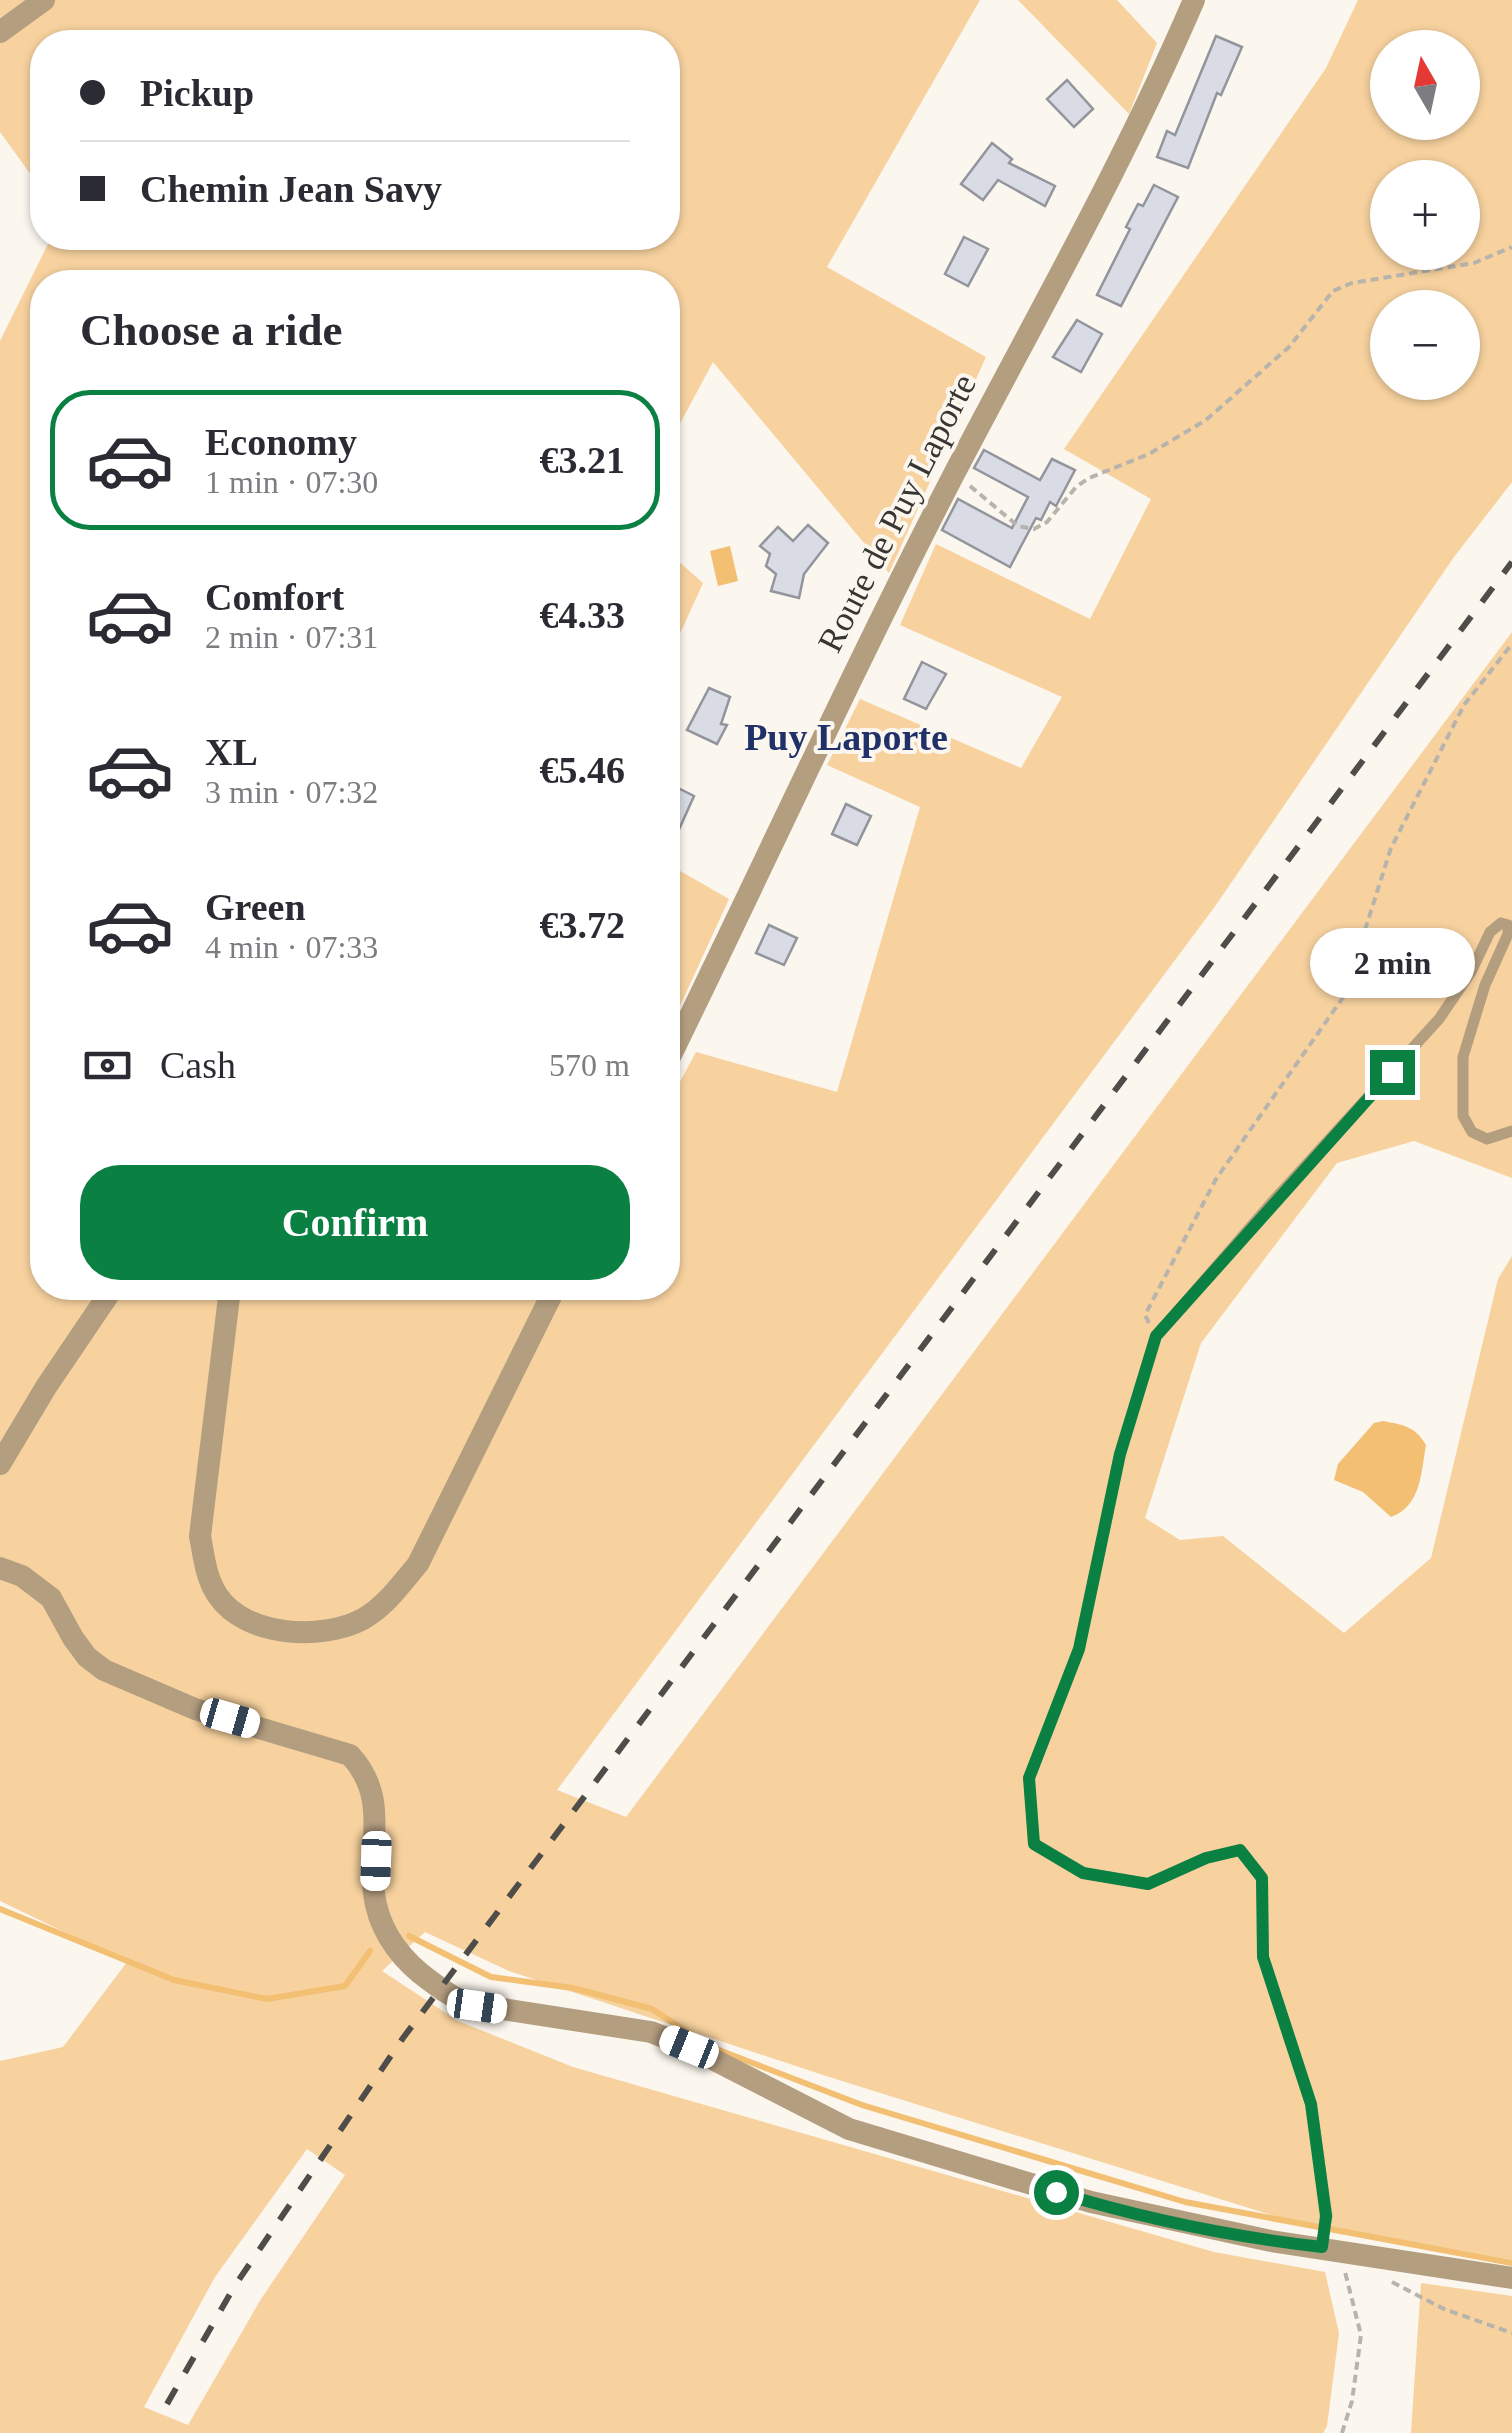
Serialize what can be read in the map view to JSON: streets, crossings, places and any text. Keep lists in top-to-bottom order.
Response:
{
  "streets": {
    "street": ["Route de Puy Laporte"]
  },
  "districts": ["Puy Laporte"],
  "north": "top",
  "page": {
    "map_buttons": ["+", "−"],
    "banner": ["Pickup", "Chemin Jean Savy"],
    "heading": "Choose a ride",
    "list": [
      {
        "name": "Economy",
        "note": "1 min · 07:30",
        "value": "€3.21"
      },
      {
        "name": "Comfort",
        "note": "2 min · 07:31",
        "value": "€4.33"
      },
      {
        "name": "XL",
        "note": "3 min · 07:32",
        "value": "€5.46"
      },
      {
        "name": "Green",
        "note": "4 min · 07:33",
        "value": "€3.72"
      }
    ],
    "bubble": "2 min",
    "pay": ["Cash", "570 m"],
    "buttons": "Confirm"
  }
}
